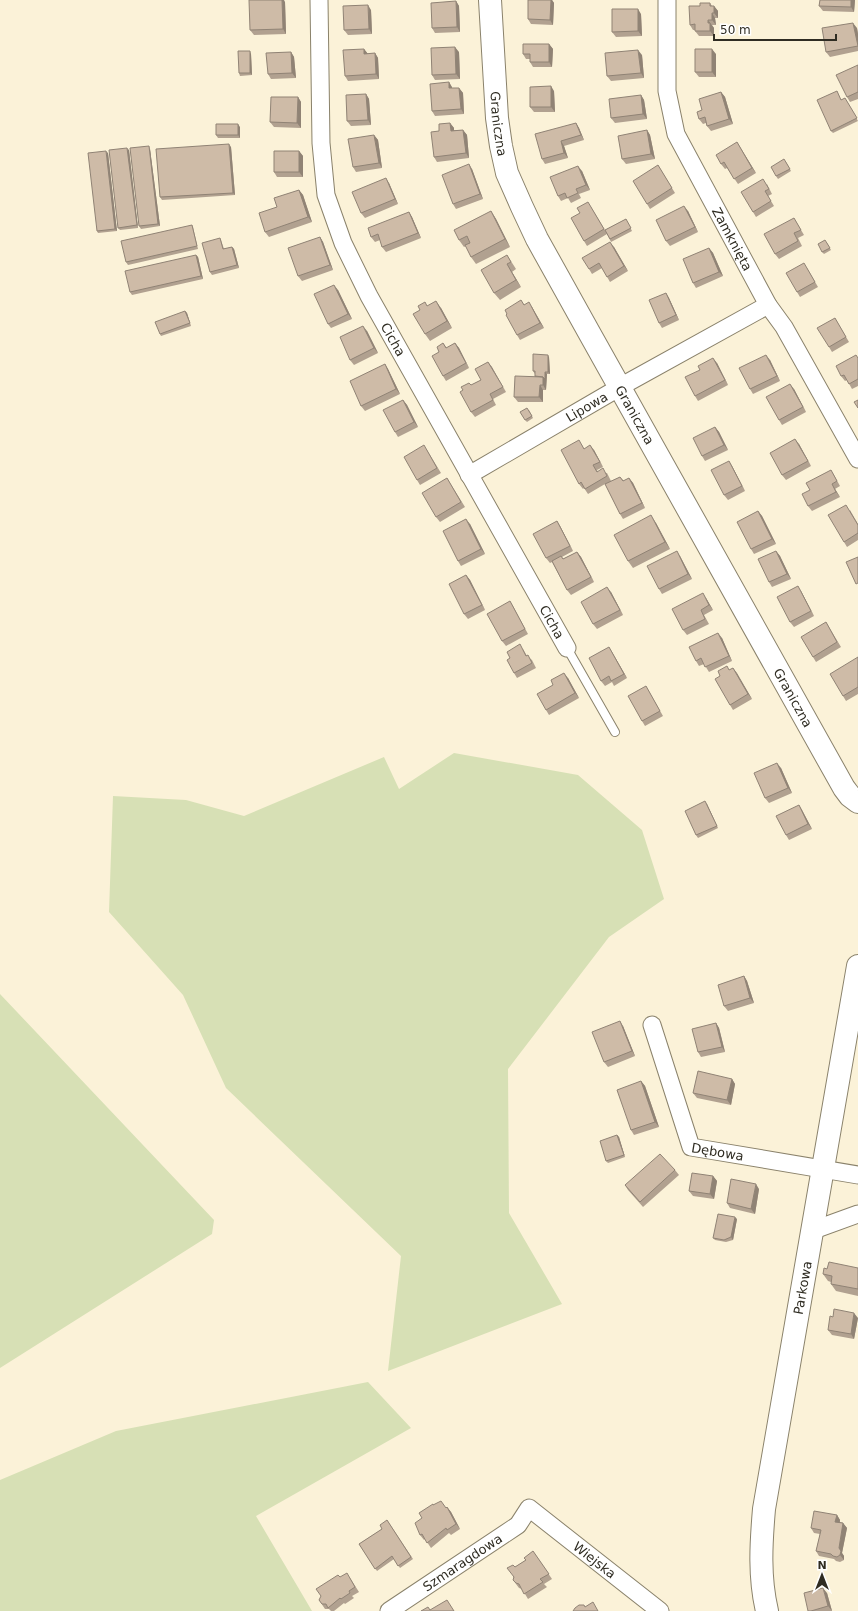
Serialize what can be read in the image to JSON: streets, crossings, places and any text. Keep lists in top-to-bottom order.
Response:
{
  "streets": {
    "street": [
      "Graniczna",
      "Zamknięta",
      "Cicha",
      "Lipowa",
      "Dębowa",
      "Parkowa",
      "Wiejska",
      "Szmaragdowa"
    ]
  },
  "crossings": [
    ["Graniczna", "Lipowa"],
    ["Zamknięta", "Lipowa"],
    ["Cicha", "Lipowa"],
    ["Dębowa", "Parkowa"],
    ["Wiejska", "Szmaragdowa"]
  ],
  "scale_bar": "50 m",
  "north": "top"
}
